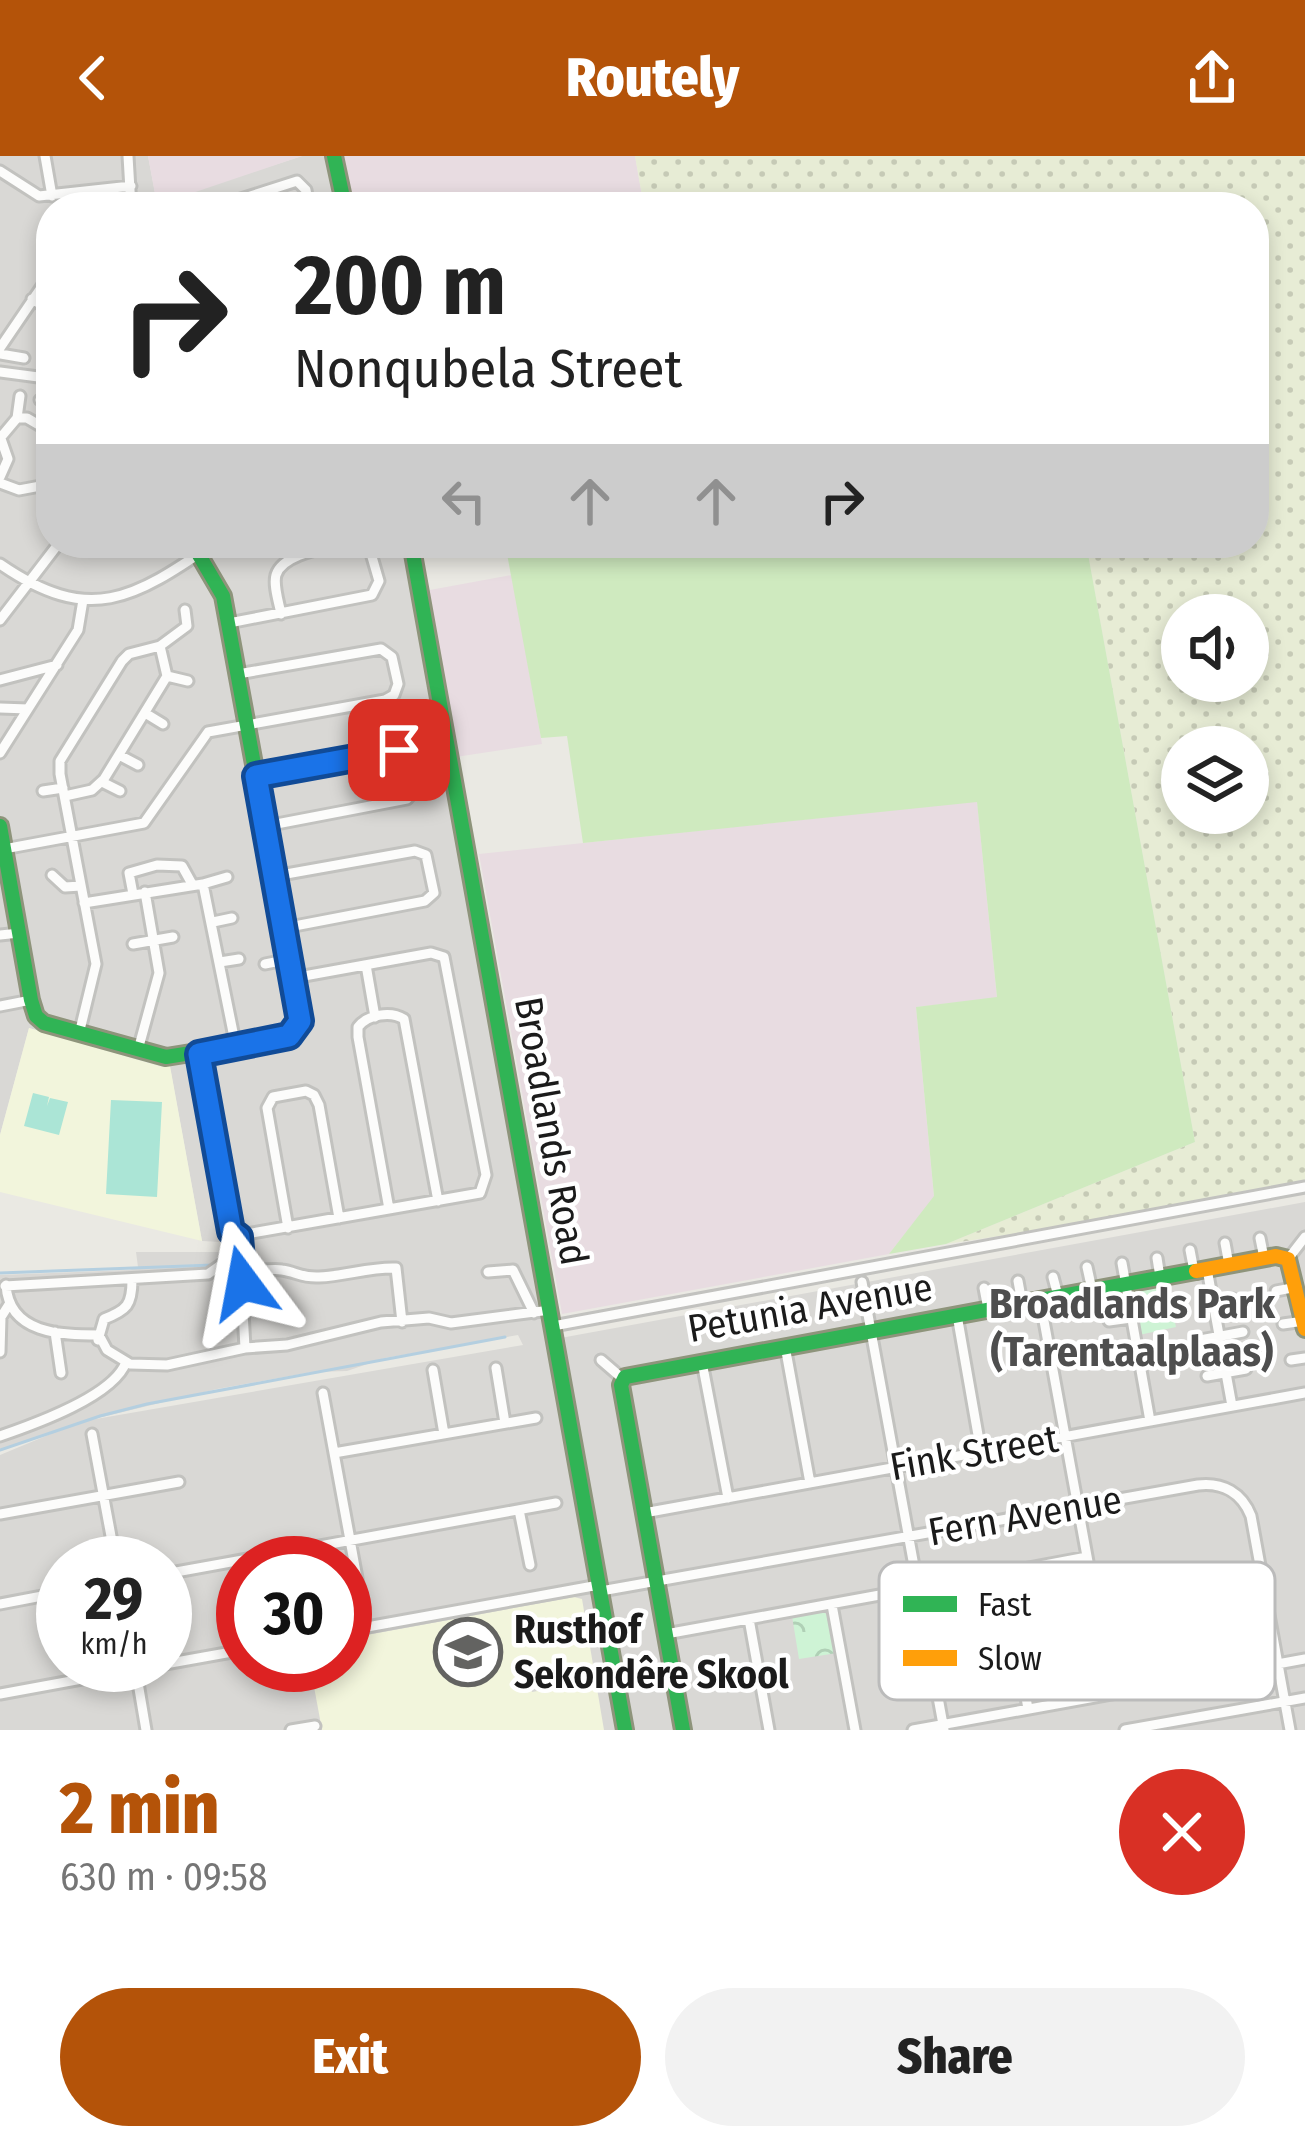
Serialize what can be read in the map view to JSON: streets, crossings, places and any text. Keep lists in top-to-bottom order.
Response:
{
  "streets": {
    "street": [
      "Broadlands Road",
      "Petunia Avenue",
      "Fink Street",
      "Fern Avenue"
    ]
  },
  "crossings": [
    ["Broadlands Road", "Fern Avenue"]
  ],
  "districts": ["Broadlands Park (Tarentaalplaas)"],
  "places": {
    "school or university": ["Rusthof Sekondêre Skool"]
  },
  "legend": ["Fast", "Slow"],
  "page": {
    "header": "Routely",
    "turn": ["200 m", "Nonqubela Street"],
    "speed": "29 km/h",
    "limit": "30",
    "heading": ["2 min", "630 m · 09:58"],
    "buttons": ["Exit", "Share"]
  }
}
